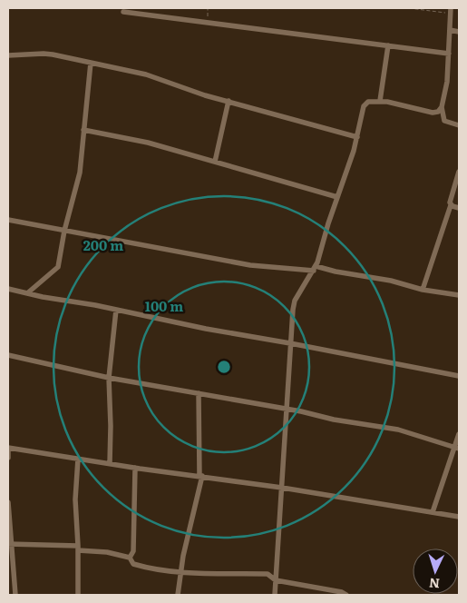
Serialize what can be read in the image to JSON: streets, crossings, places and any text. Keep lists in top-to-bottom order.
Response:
{
  "north": "bottom",
  "rings": ["200 m", "100 m"]
}
